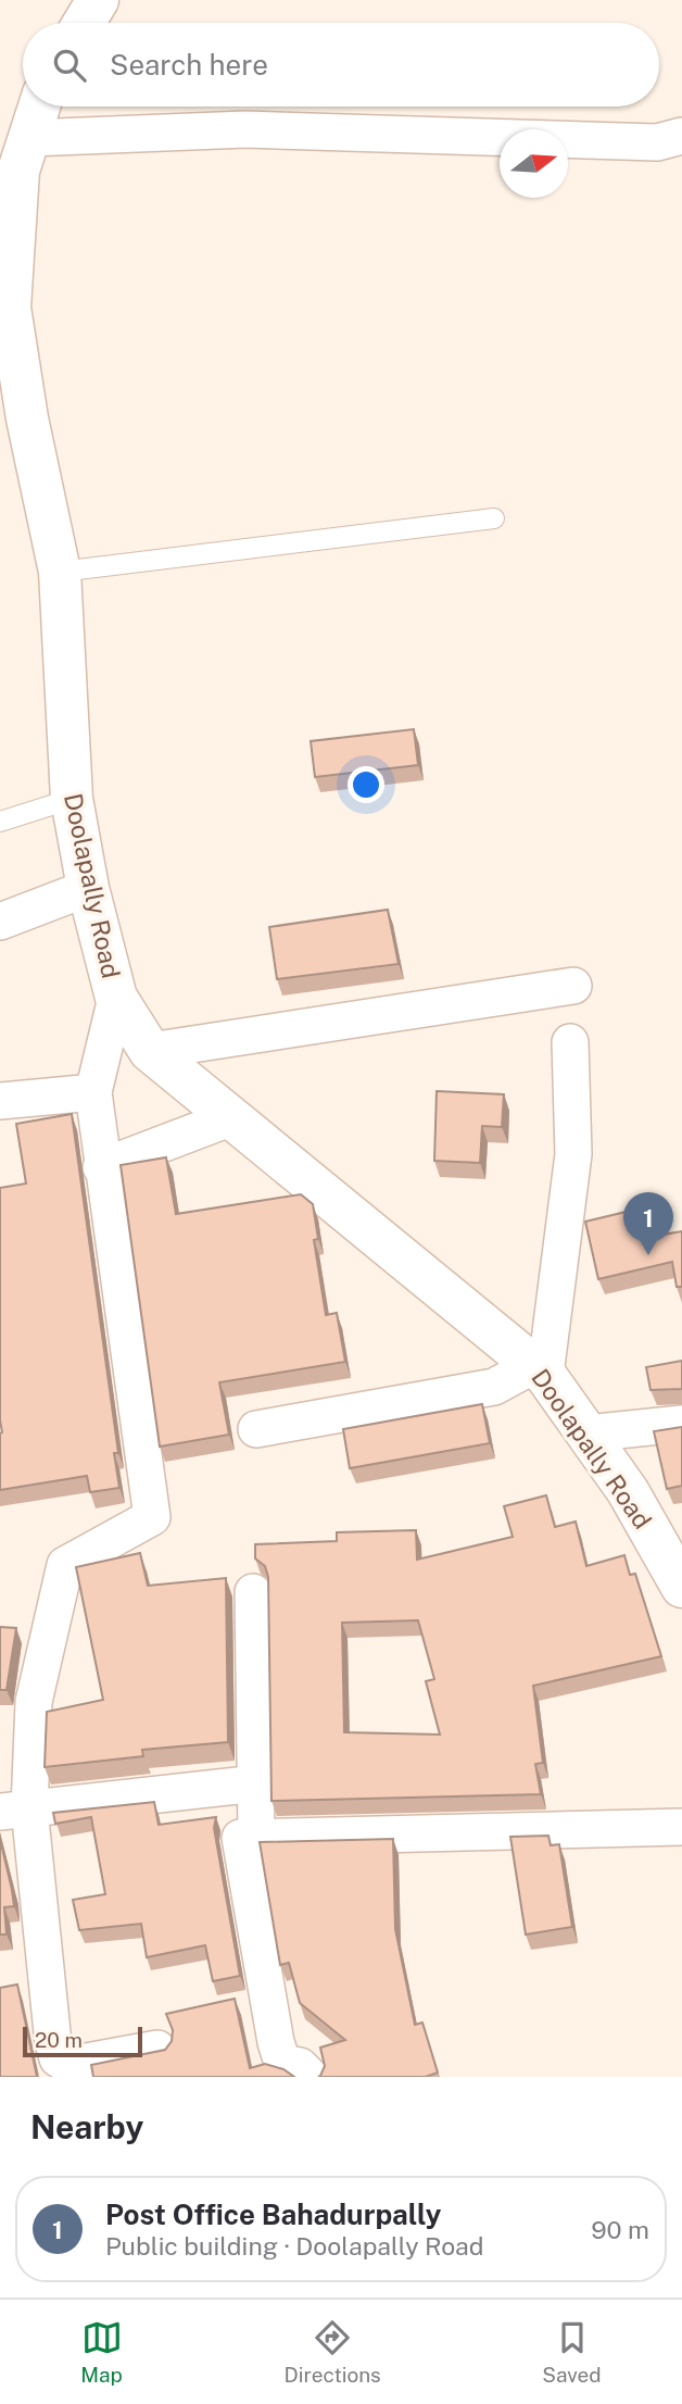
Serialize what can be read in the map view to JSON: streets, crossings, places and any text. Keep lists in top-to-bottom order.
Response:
{
  "streets": {
    "main road": ["Doolapally Road"]
  },
  "scale_bar": "20 m",
  "north": "right",
  "page": {
    "search": "Search here",
    "pins": "1",
    "scale": "20 m",
    "heading": "Nearby",
    "list": [
      {
        "mark": "1",
        "name": "Post Office Bahadurpally",
        "note": "Public building · Doolapally Road",
        "value": "90 m"
      }
    ],
    "nav": ["Map", "Directions", "Saved"]
  }
}
